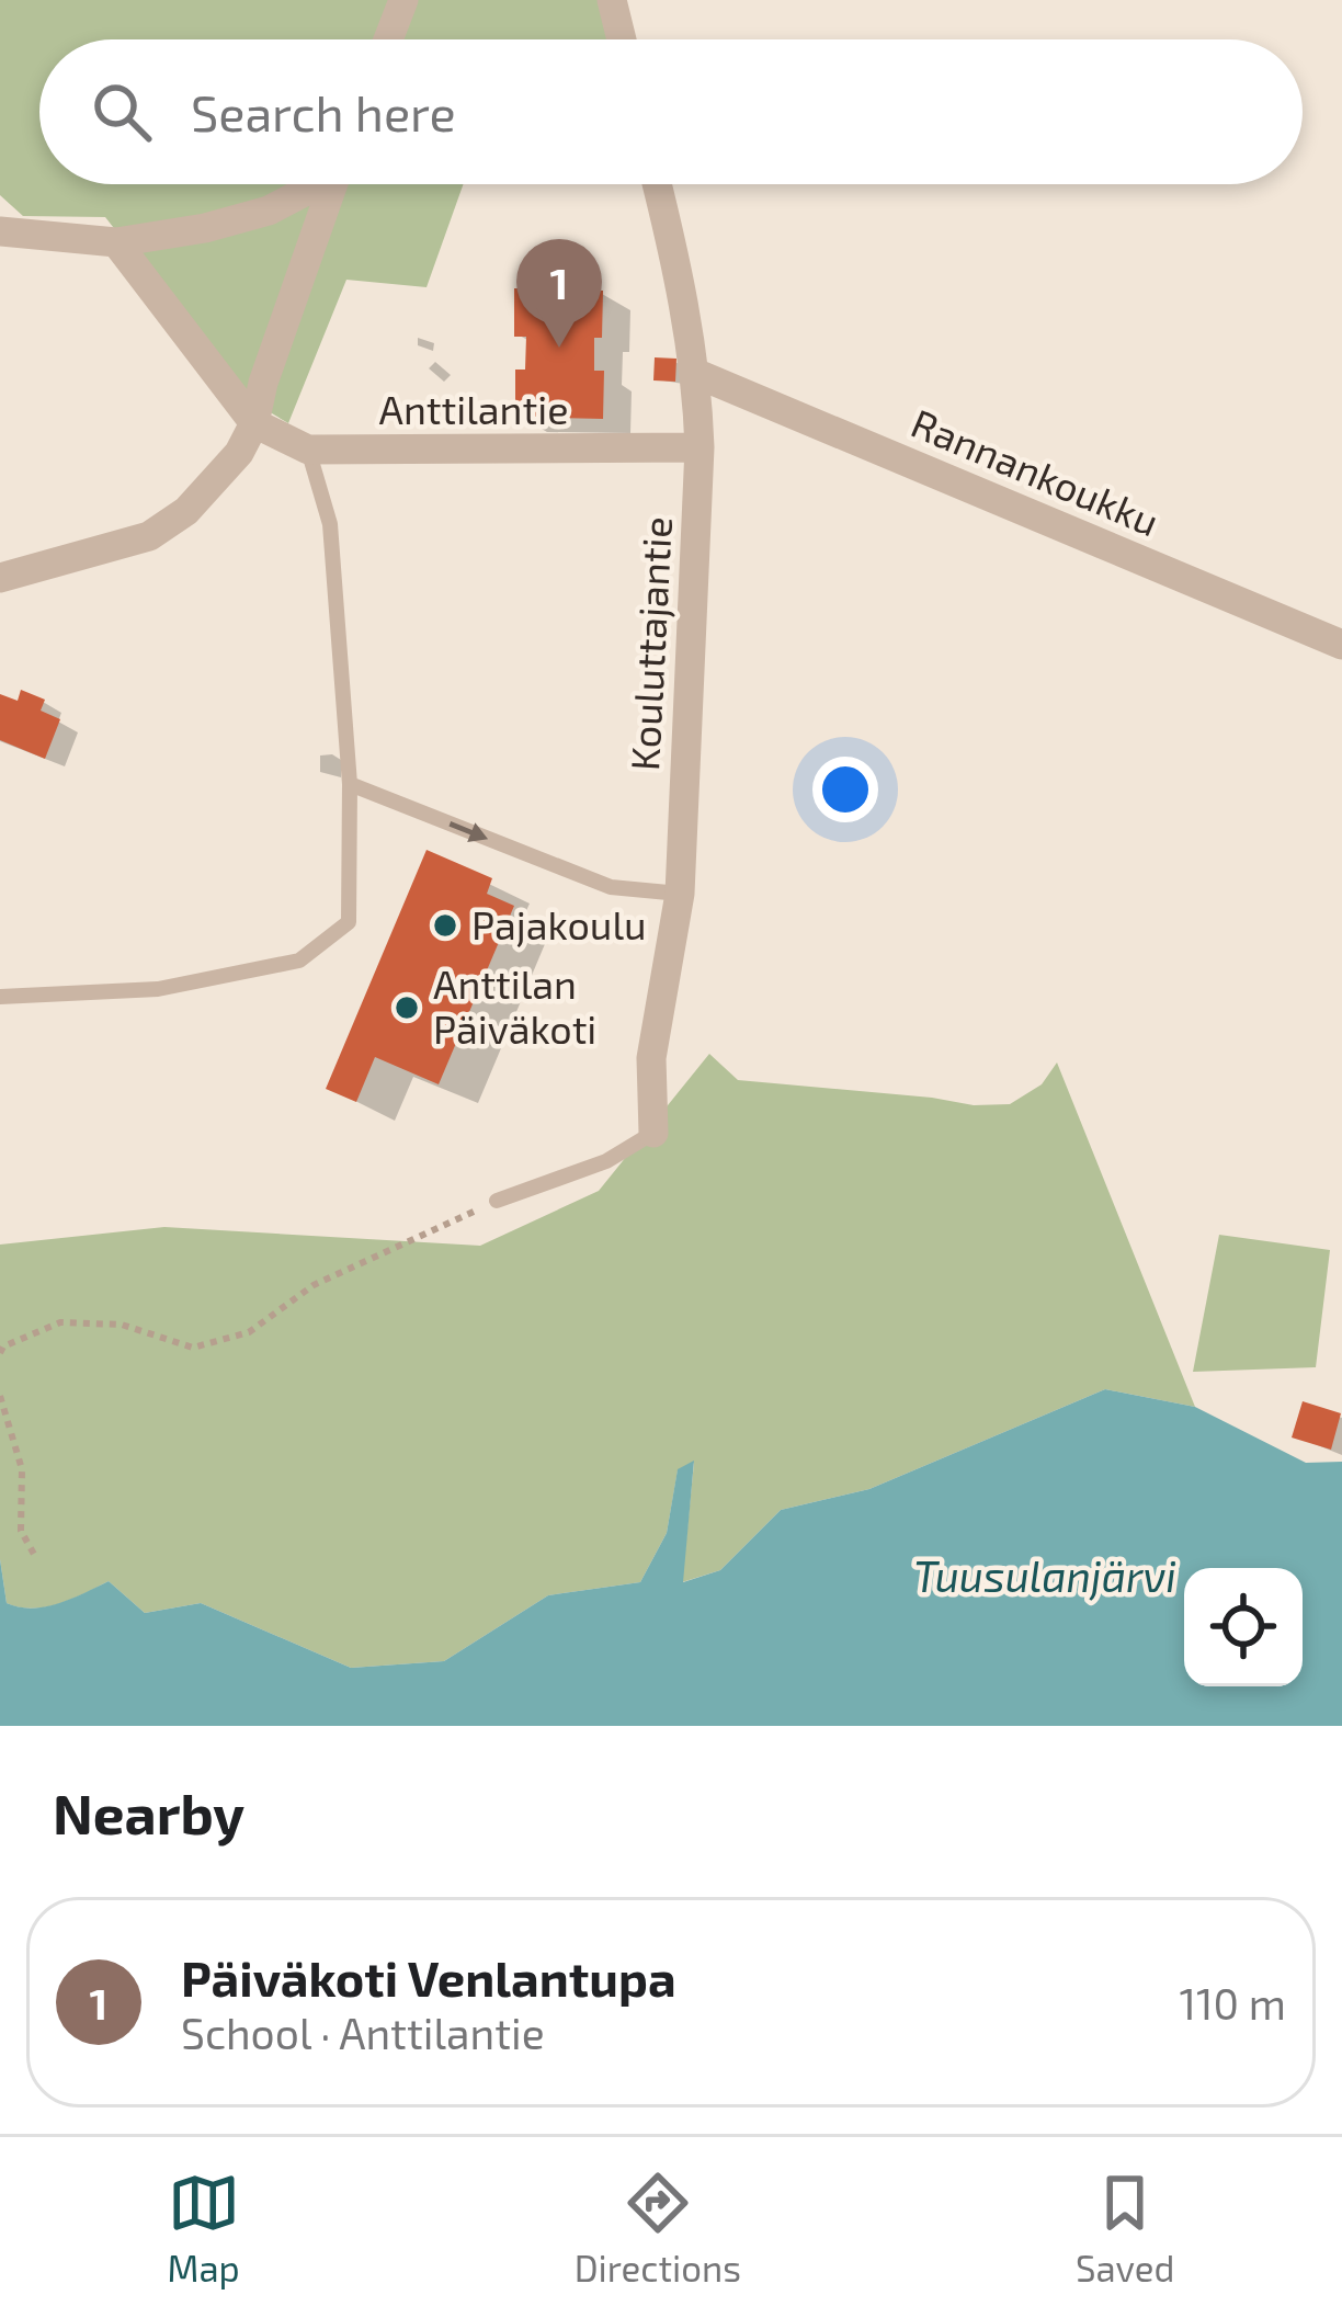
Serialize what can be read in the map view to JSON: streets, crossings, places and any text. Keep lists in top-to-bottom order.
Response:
{
  "streets": {
    "street": ["Anttilantie", "Rannankoukku", "Kouluttajantie"]
  },
  "crossings": [
    ["Anttilantie", "Kouluttajantie"],
    ["Rannankoukku", "Kouluttajantie"]
  ],
  "water": ["Tuusulanjärvi"],
  "places": ["Pajakoulu", "Anttilan Päiväkoti"],
  "page": {
    "search": "Search here",
    "pins": "1",
    "heading": "Nearby",
    "list": [
      {
        "mark": "1",
        "name": "Päiväkoti Venlantupa",
        "note": "School · Anttilantie",
        "value": "110 m"
      }
    ],
    "nav": ["Map", "Directions", "Saved"]
  }
}
